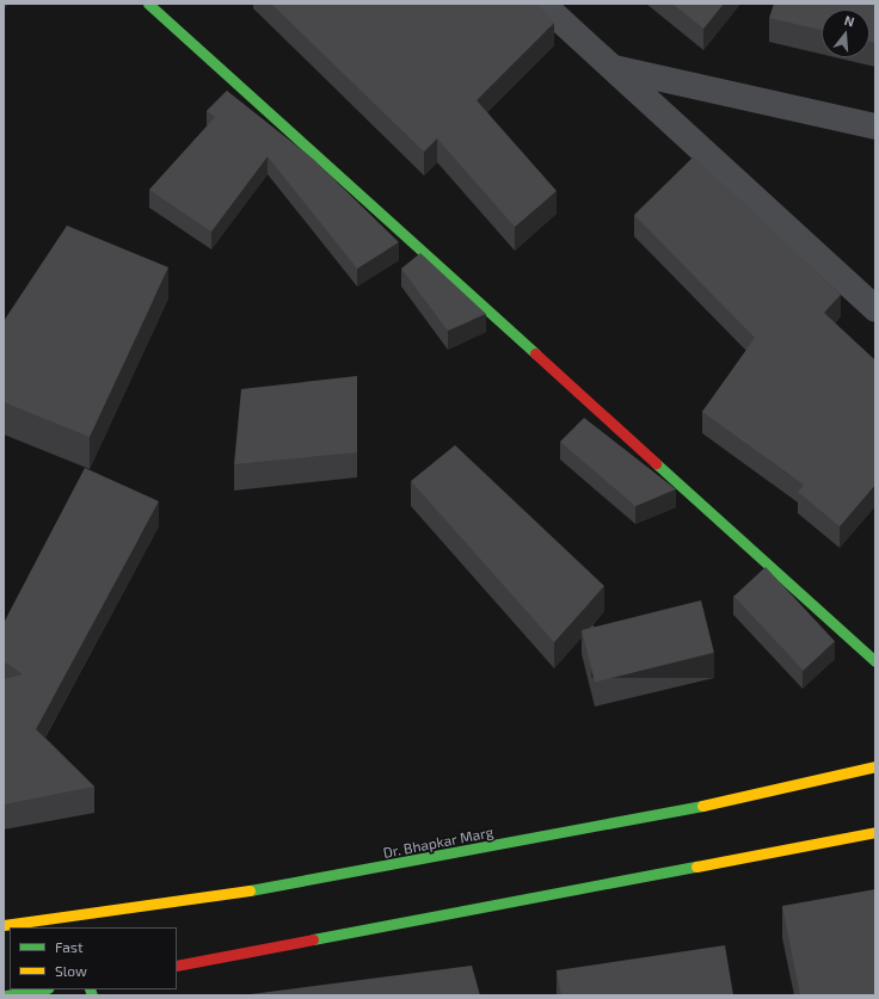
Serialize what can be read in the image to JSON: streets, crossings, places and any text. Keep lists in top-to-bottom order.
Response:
{
  "streets": {
    "main road": ["Dr. Bhapkar Marg"]
  },
  "legend": ["Fast", "Slow"],
  "north": "top"
}
